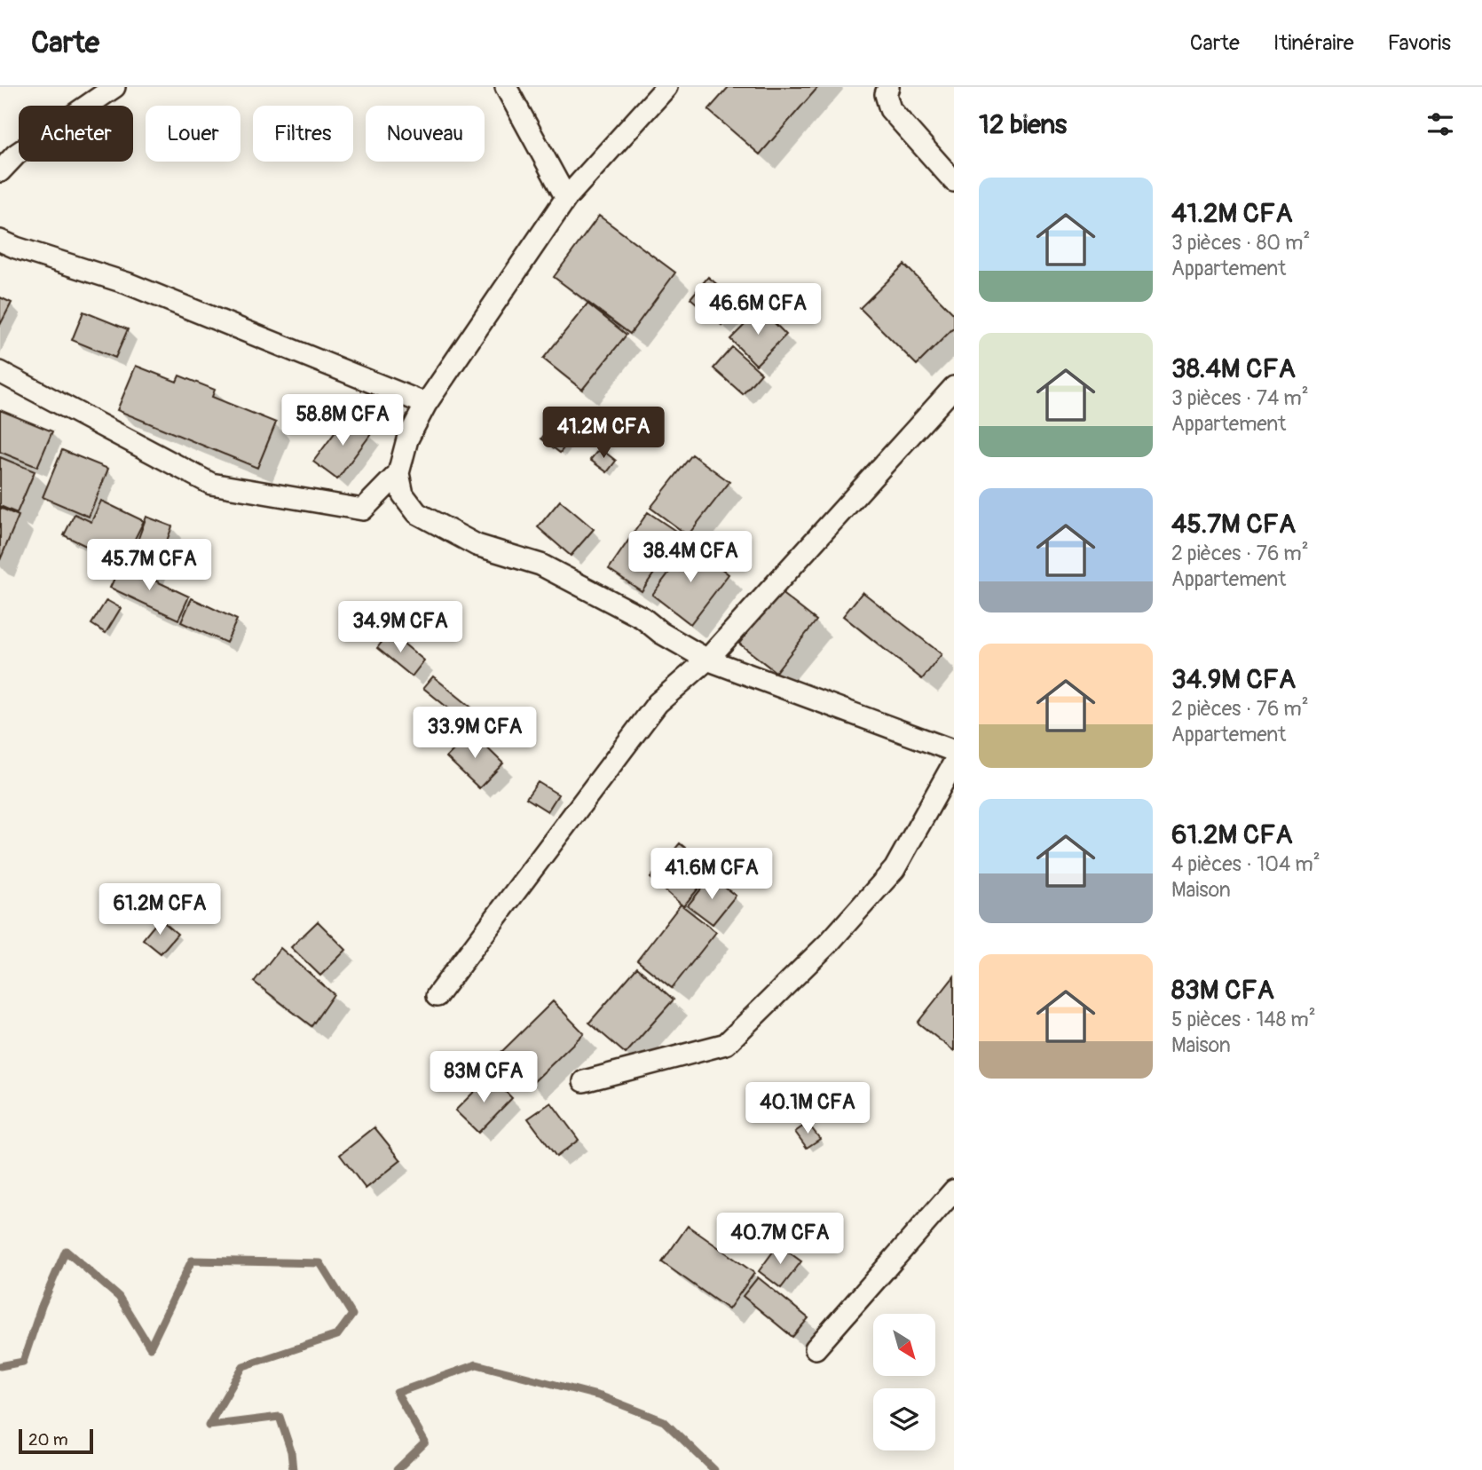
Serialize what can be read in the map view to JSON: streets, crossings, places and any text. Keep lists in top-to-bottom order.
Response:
{
  "scale_bar": "20 m",
  "north": "bottom right",
  "page": {
    "header": "Carte",
    "nav": ["Carte", "Itinéraire", "Favoris"],
    "heading": "12 biens",
    "chip": [
      "Acheter",
      "Louer",
      "Filtres",
      "Nouveau"
    ],
    "list": [
      {
        "name": "41.2M CFA",
        "note": "3 pièces · 80 m² · Appartement"
      },
      {
        "name": "38.4M CFA",
        "note": "3 pièces · 74 m² · Appartement"
      },
      {
        "name": "45.7M CFA",
        "note": "2 pièces · 76 m² · Appartement"
      },
      {
        "name": "34.9M CFA",
        "note": "2 pièces · 76 m² · Appartement"
      },
      {
        "name": "61.2M CFA",
        "note": "4 pièces · 104 m² · Maison"
      },
      {
        "name": "83M CFA",
        "note": "5 pièces · 148 m² · Maison"
      }
    ],
    "price": [
      "46.6M CFA",
      "58.8M CFA",
      "41.2M CFA",
      "38.4M CFA",
      "45.7M CFA",
      "34.9M CFA",
      "33.9M CFA",
      "41.6M CFA",
      "61.2M CFA",
      "83M CFA",
      "40.1M CFA",
      "40.7M CFA"
    ],
    "scale": "20 m"
  }
}
